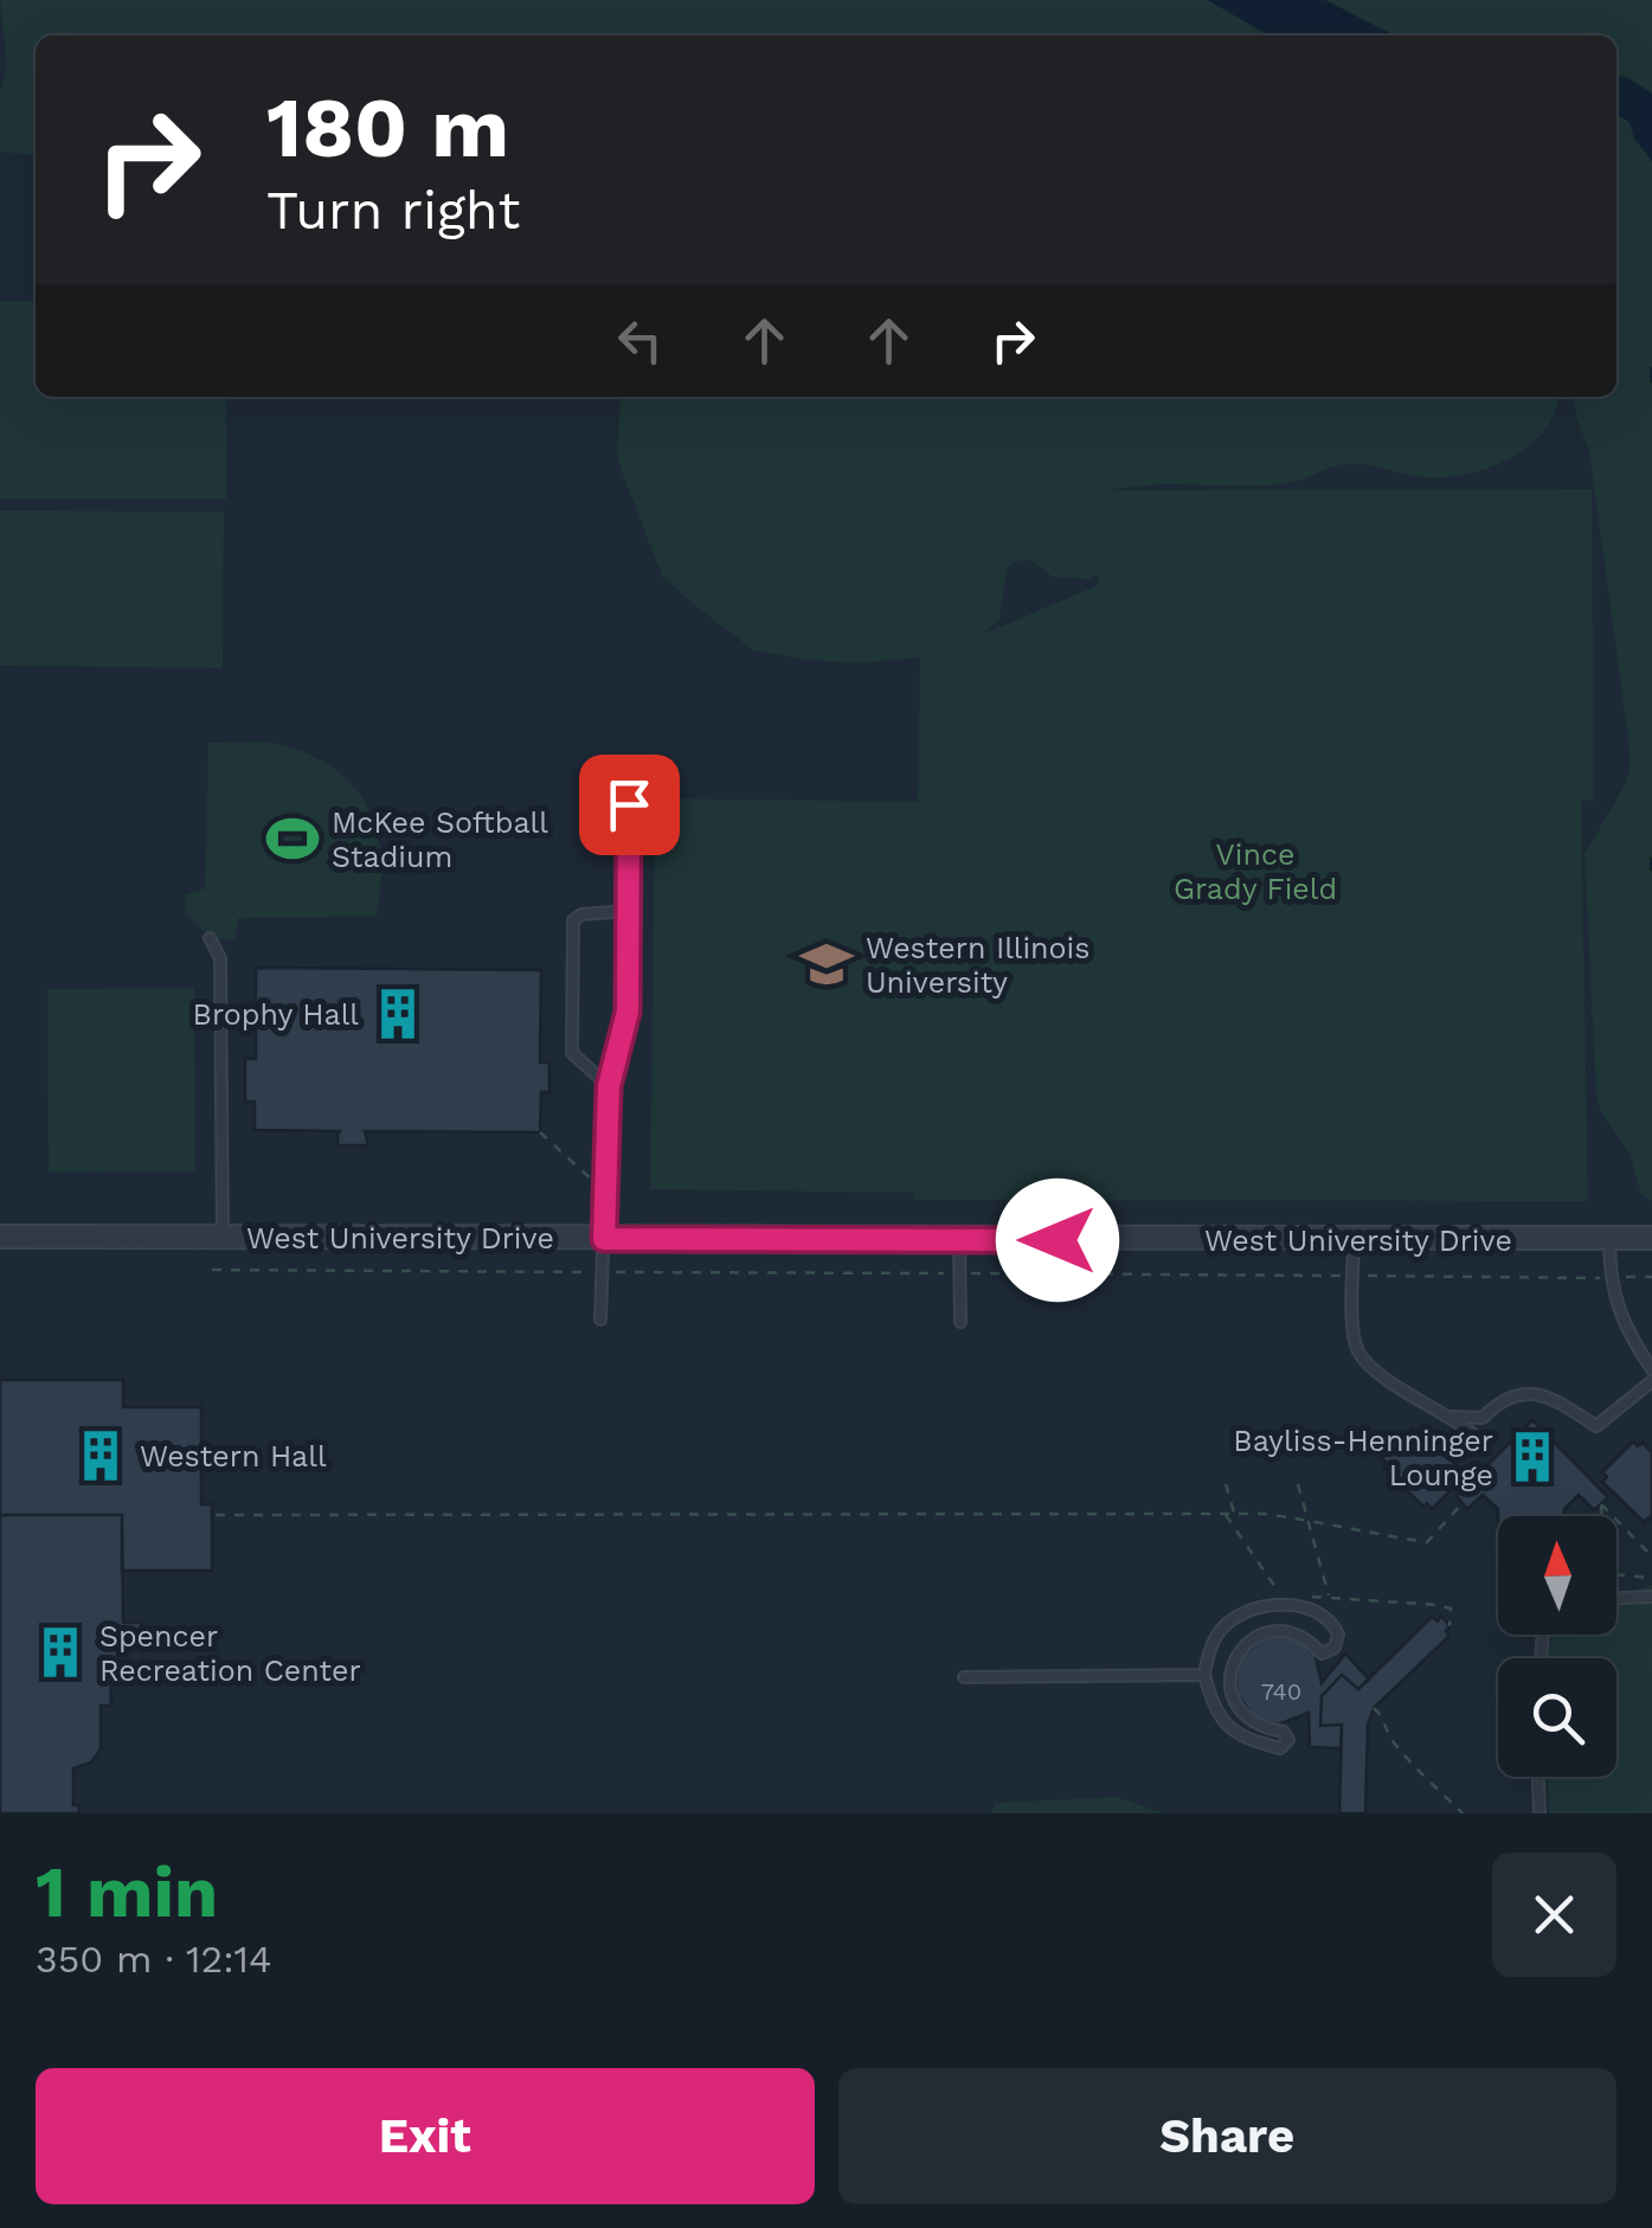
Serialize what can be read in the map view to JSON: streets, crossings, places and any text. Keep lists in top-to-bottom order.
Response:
{
  "streets": {
    "street": ["West University Drive"]
  },
  "parks": ["Vince Grady Field"],
  "places": {
    "sports": ["McKee Softball Stadium"],
    "school or university": ["Western Illinois University"],
    "building": [
      "Brophy Hall",
      "Western Hall",
      "Bayliss-Henninger Lounge",
      "Spencer Recreation Center"
    ]
  },
  "house_numbers": ["740"],
  "north": "top",
  "page": {
    "turn": ["180 m", "Turn right"],
    "heading": ["1 min", "350 m · 12:14"],
    "buttons": ["Exit", "Share"]
  }
}
